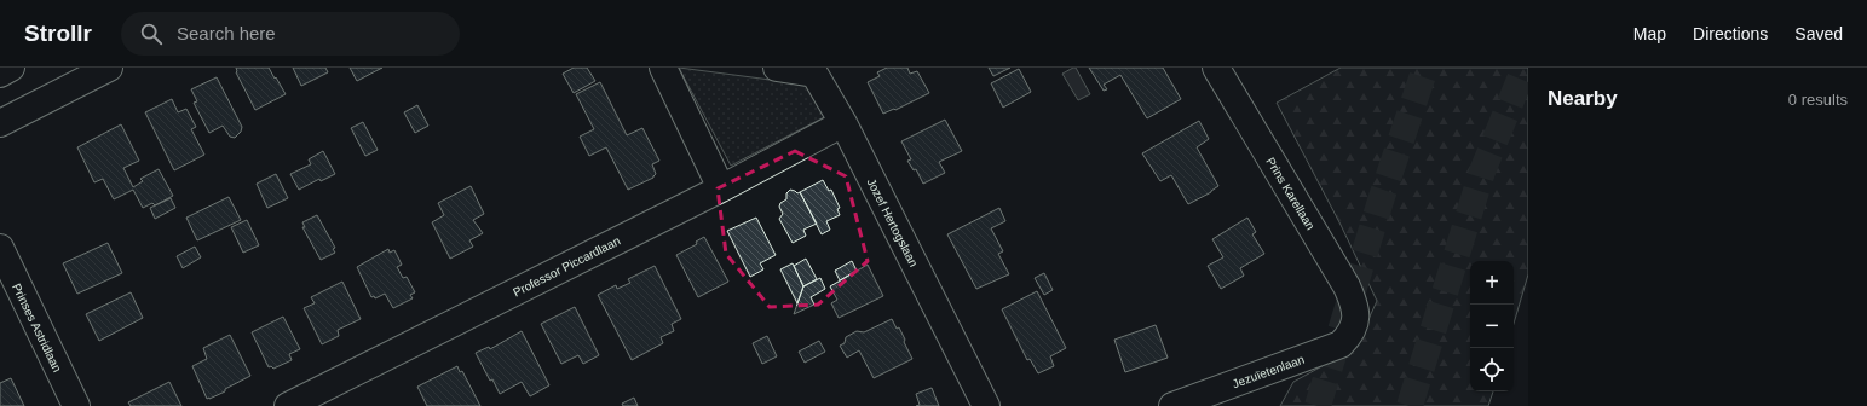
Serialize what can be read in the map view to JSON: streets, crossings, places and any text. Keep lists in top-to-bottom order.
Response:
{
  "streets": {
    "street": [
      "Prins Karellaan",
      "Jozef Hertogslaan",
      "Professor Piccardlaan",
      "Prinses Astridlaan",
      "Jezuïetenlaan"
    ]
  },
  "crossings": [
    ["Prins Karellaan", "Jezuïetenlaan"],
    ["Jozef Hertogslaan", "Professor Piccardlaan"]
  ],
  "page": {
    "header": "Strollr",
    "search": "Search here",
    "nav": ["Map", "Directions", "Saved"],
    "heading": ["Nearby", "0 results"],
    "map_buttons": ["+", "−"]
  }
}
